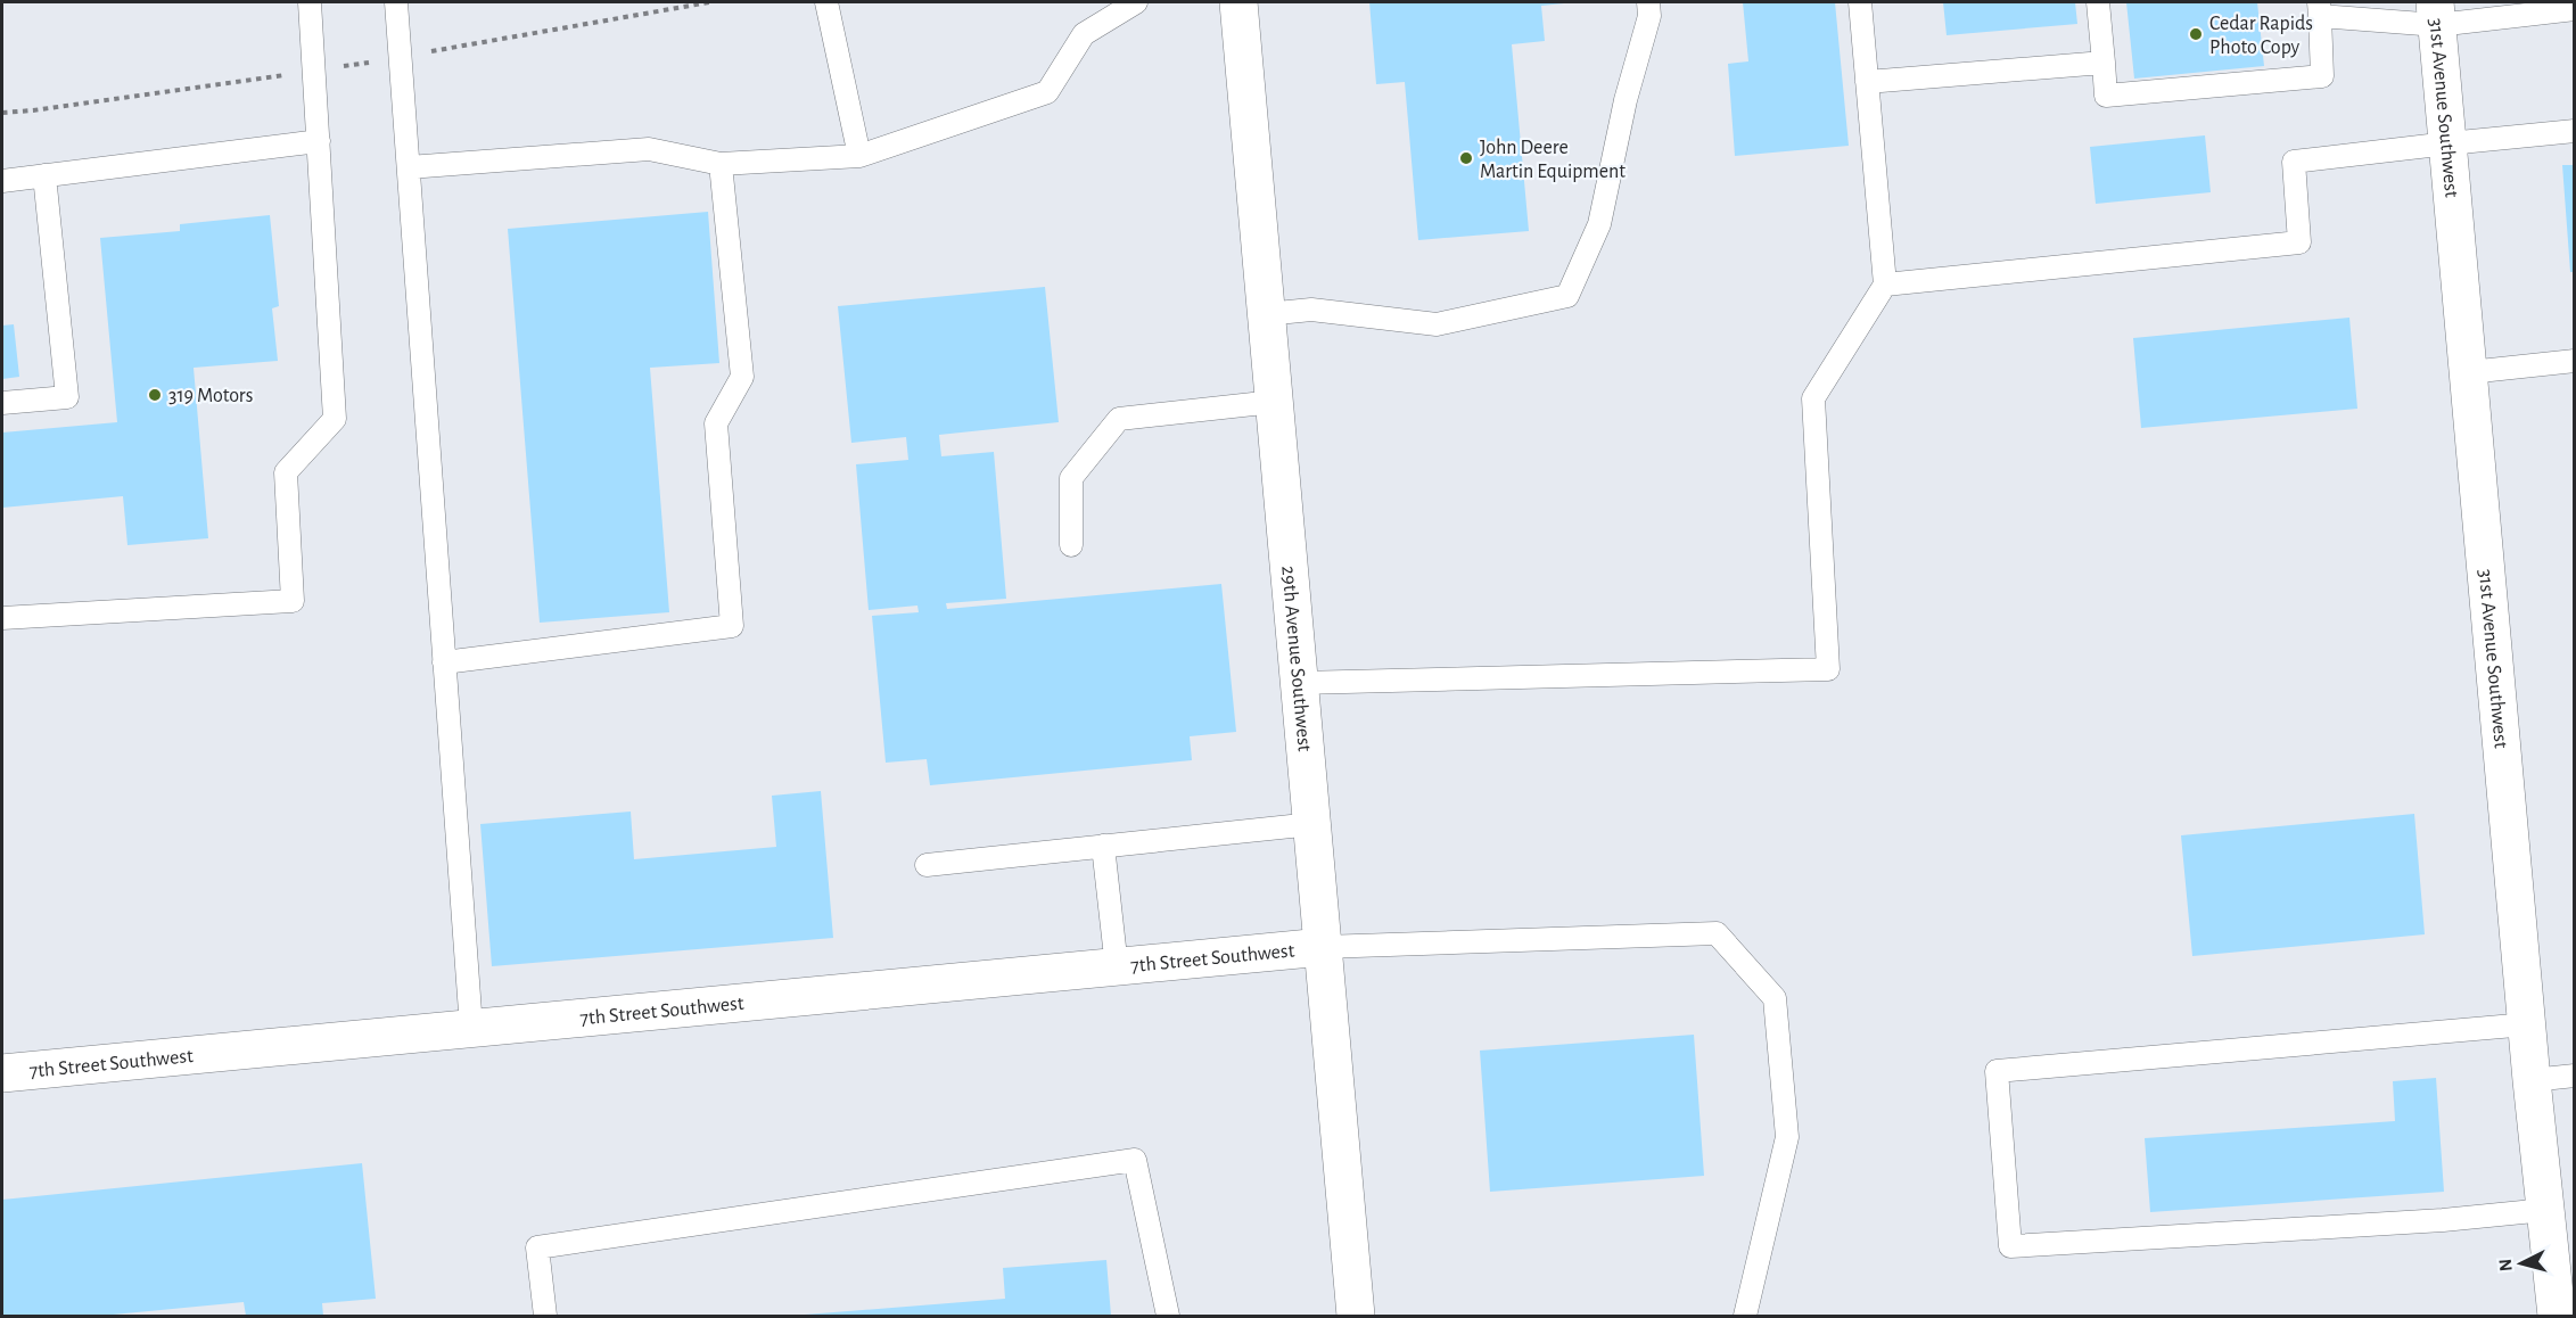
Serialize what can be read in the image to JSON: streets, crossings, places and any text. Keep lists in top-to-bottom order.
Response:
{
  "streets": {
    "street": ["31st Avenue Southwest", "29th Avenue Southwest", "7th Street Southwest"]
  },
  "crossings": [
    ["29th Avenue Southwest", "7th Street Southwest"]
  ],
  "places": ["Cedar Rapids Photo Copy", "John Deere Martin Equipment", "319 Motors"],
  "north": "left"
}
